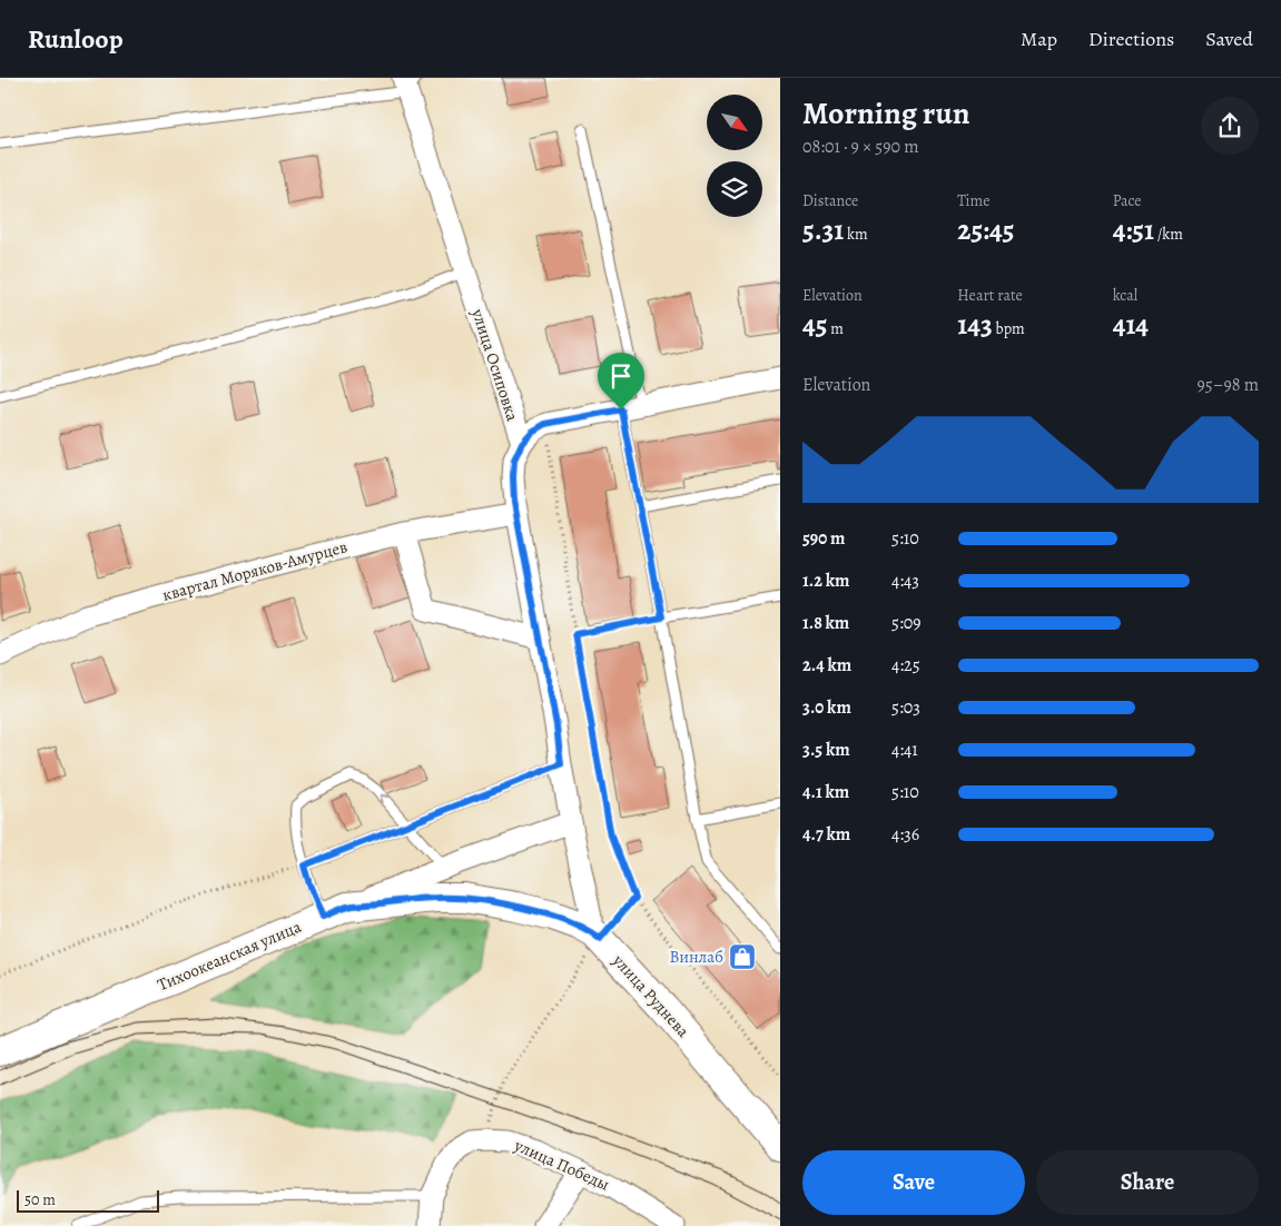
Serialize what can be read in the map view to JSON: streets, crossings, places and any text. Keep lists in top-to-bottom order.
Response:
{
  "streets": {
    "main road": ["Тихоокеанская улица", "улица Руднева"],
    "street": ["улица Осиповка", "квартал Моряков-Амурцев", "улица Победы"]
  },
  "crossings": [
    ["улица Осиповка", "квартал Моряков-Амурцев"],
    ["Тихоокеанская улица", "улица Руднева"]
  ],
  "places": {
    "shop": ["Винлаб"]
  },
  "scale_bar": "50 m",
  "north": "bottom right",
  "page": {
    "header": "Runloop",
    "nav": ["Map", "Directions", "Saved"],
    "heading": ["Morning run", "08:01 · 9 × 590 m"],
    "stats": [
      ["Distance", "5.31 km"],
      ["Time", "25:45"],
      ["Pace", "4:51 /km"],
      ["Elevation", "45 m"],
      ["Heart rate", "143 bpm"],
      ["kcal", "414"]
    ],
    "chart": ["Elevation", "95–98 m"],
    "list": [
      {
        "name": "590 m",
        "note": "5:10"
      },
      {
        "name": "1.2 km",
        "note": "4:43"
      },
      {
        "name": "1.8 km",
        "note": "5:09"
      },
      {
        "name": "2.4 km",
        "note": "4:25"
      },
      {
        "name": "3.0 km",
        "note": "5:03"
      },
      {
        "name": "3.5 km",
        "note": "4:41"
      },
      {
        "name": "4.1 km",
        "note": "5:10"
      },
      {
        "name": "4.7 km",
        "note": "4:36"
      }
    ],
    "buttons": ["Save", "Share"],
    "scale": "50 m"
  }
}
